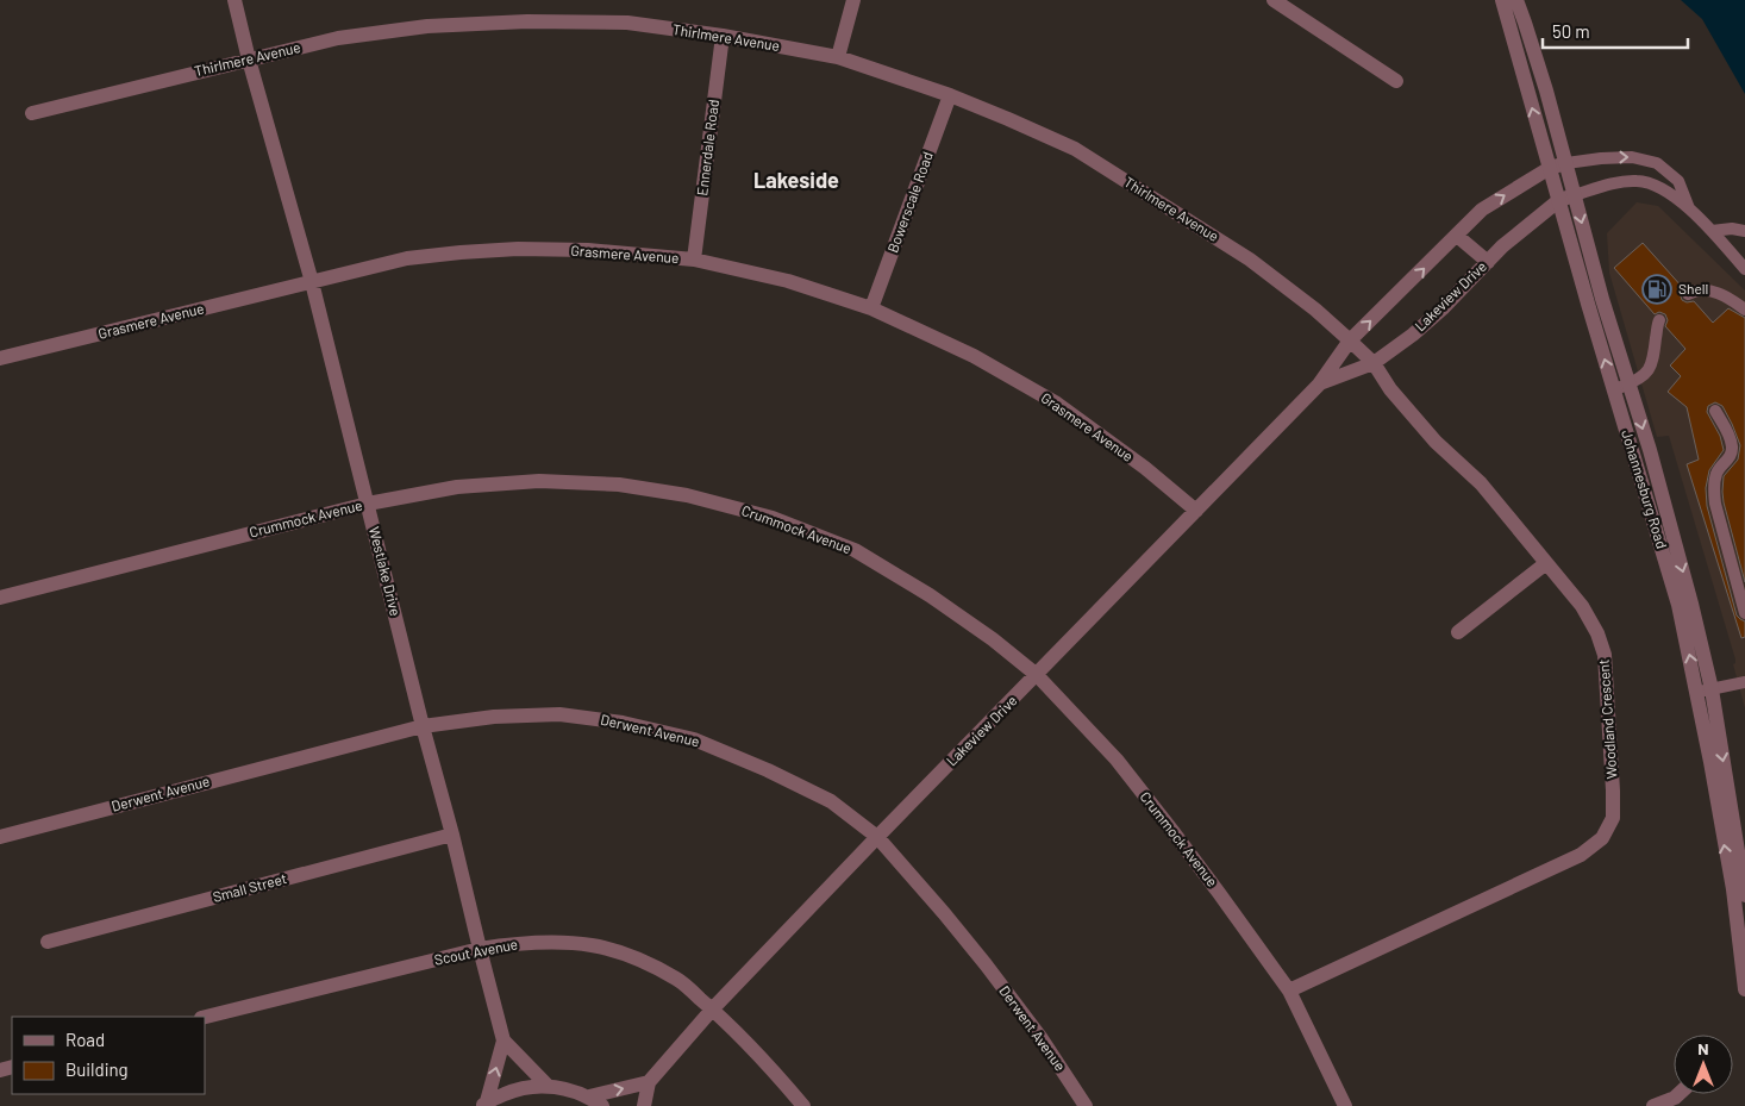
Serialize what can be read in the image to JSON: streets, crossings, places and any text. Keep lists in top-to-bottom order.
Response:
{
  "streets": {
    "street": [
      "Thirlmere Avenue",
      "Ennerdale Road",
      "Bowerscale Road",
      "Grasmere Avenue",
      "Lakeview Drive",
      "Johannesburg Road",
      "Crummock Avenue",
      "Westlake Drive",
      "Woodland Crescent",
      "Derwent Avenue",
      "Small Street",
      "Scout Avenue"
    ]
  },
  "crossings": [
    ["Thirlmere Avenue", "Ennerdale Road"],
    ["Thirlmere Avenue", "Bowerscale Road"],
    ["Thirlmere Avenue", "Lakeview Drive"],
    ["Thirlmere Avenue", "Westlake Drive"],
    ["Thirlmere Avenue", "Woodland Crescent"],
    ["Ennerdale Road", "Grasmere Avenue"],
    ["Bowerscale Road", "Grasmere Avenue"],
    ["Grasmere Avenue", "Lakeview Drive"],
    ["Grasmere Avenue", "Westlake Drive"],
    ["Lakeview Drive", "Johannesburg Road"],
    ["Lakeview Drive", "Crummock Avenue"],
    ["Lakeview Drive", "Woodland Crescent"],
    ["Lakeview Drive", "Derwent Avenue"],
    ["Lakeview Drive", "Scout Avenue"],
    ["Crummock Avenue", "Westlake Drive"],
    ["Crummock Avenue", "Woodland Crescent"],
    ["Westlake Drive", "Derwent Avenue"],
    ["Westlake Drive", "Small Street"],
    ["Westlake Drive", "Scout Avenue"]
  ],
  "districts": ["Lakeside"],
  "places": {
    "fuel station": ["Shell"]
  },
  "legend": ["Road", "Building"],
  "scale_bar": "50 m",
  "north": "top"
}
